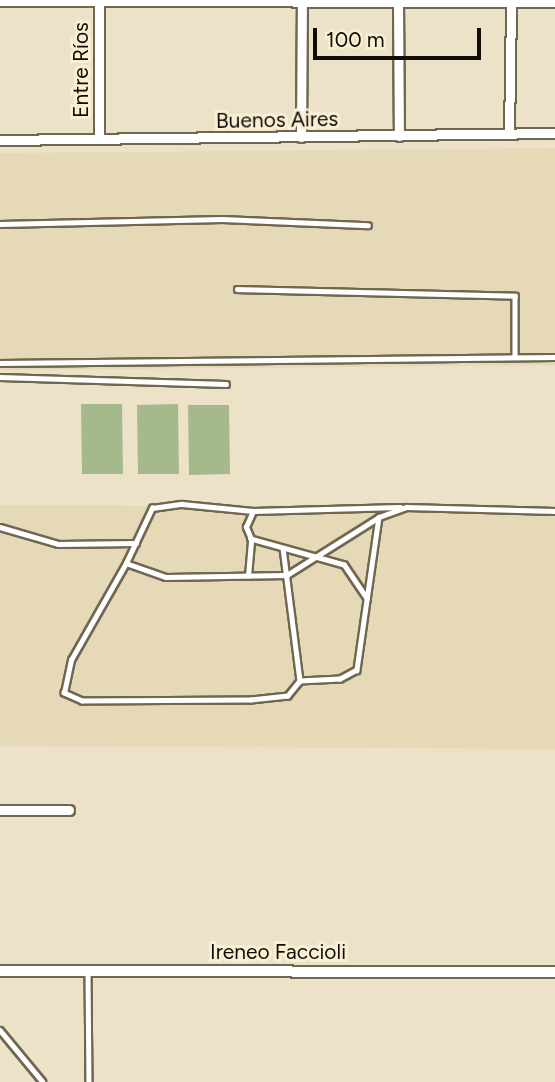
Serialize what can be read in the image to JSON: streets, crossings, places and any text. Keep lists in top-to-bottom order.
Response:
{
  "streets": {
    "street": ["Entre Ríos", "Buenos Aires", "Ireneo Faccioli"]
  },
  "crossings": [
    ["Entre Ríos", "Buenos Aires"]
  ],
  "scale_bar": "100 m"
}
